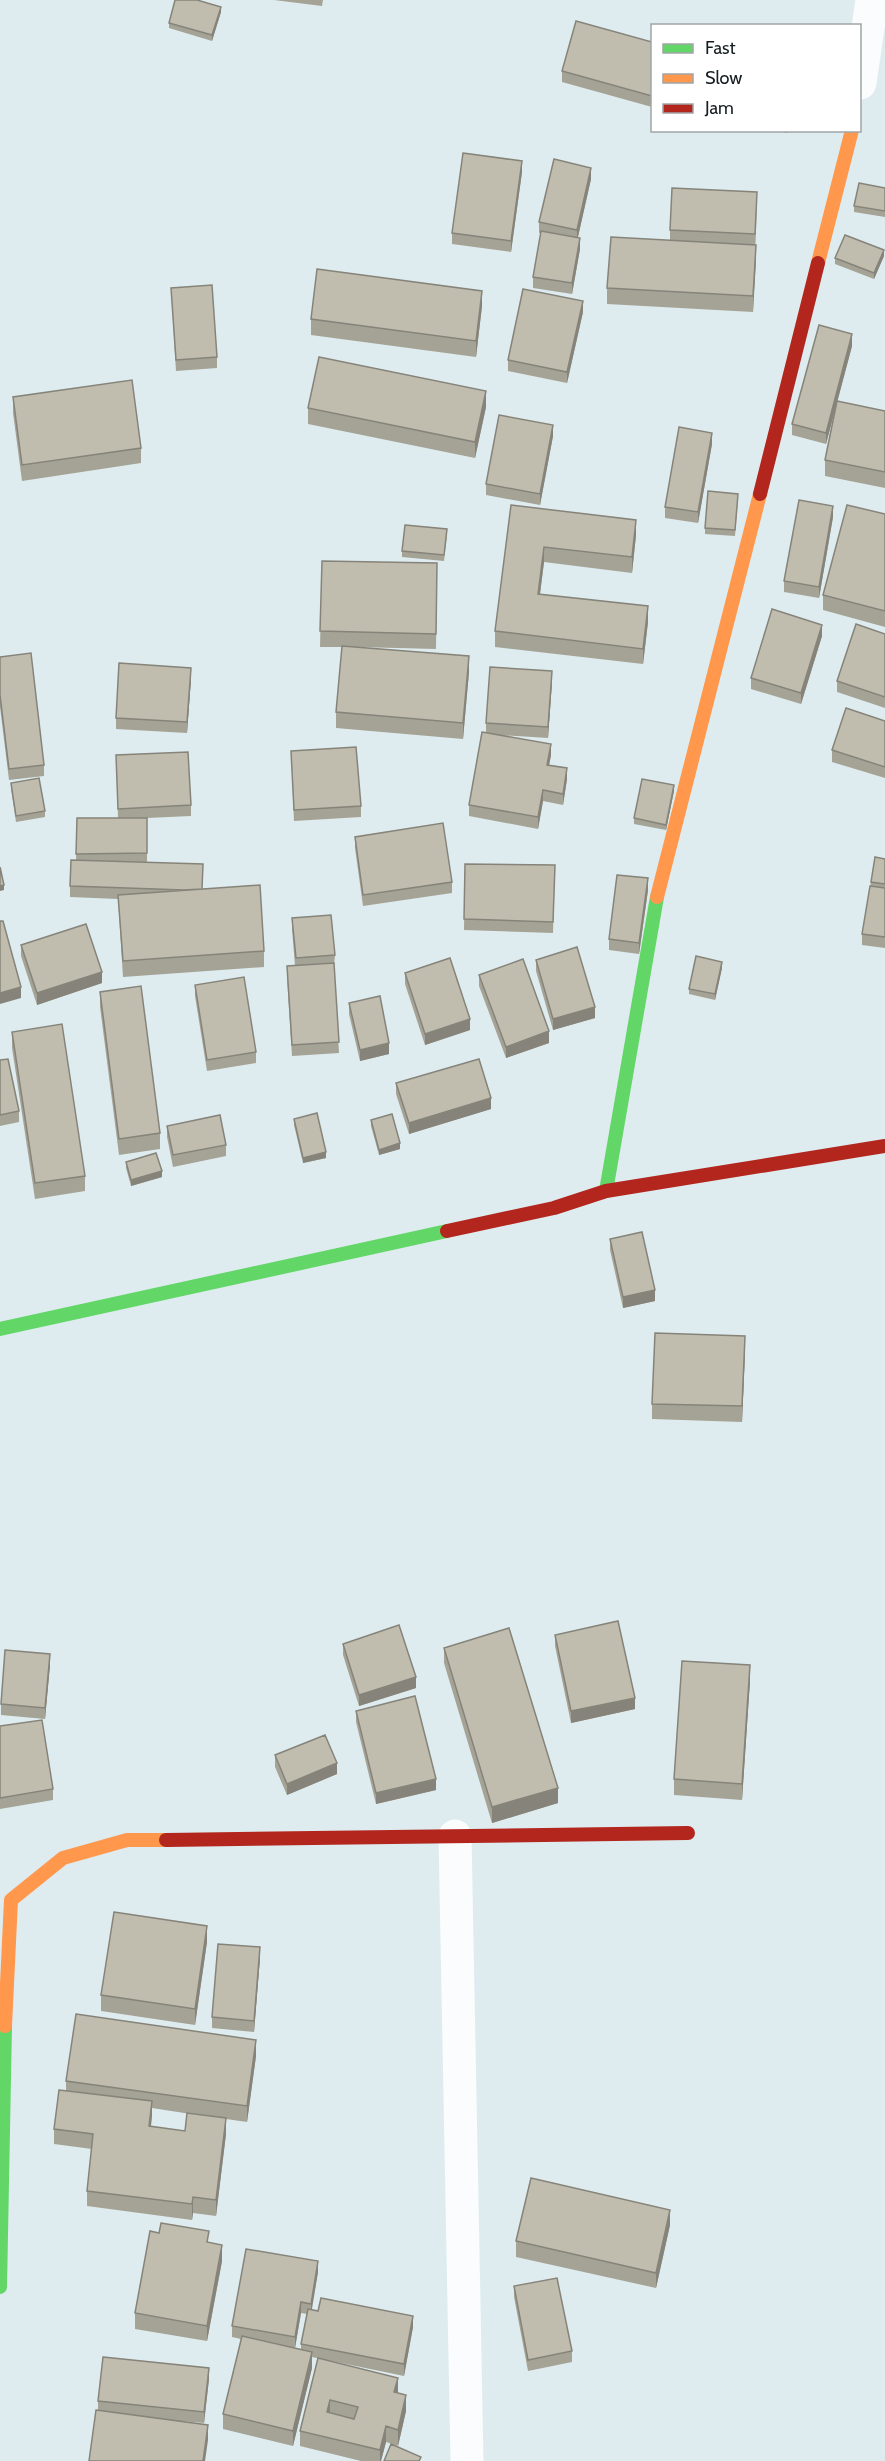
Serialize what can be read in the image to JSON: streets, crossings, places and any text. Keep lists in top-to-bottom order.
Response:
{
  "legend": ["Fast", "Slow", "Jam"]
}
